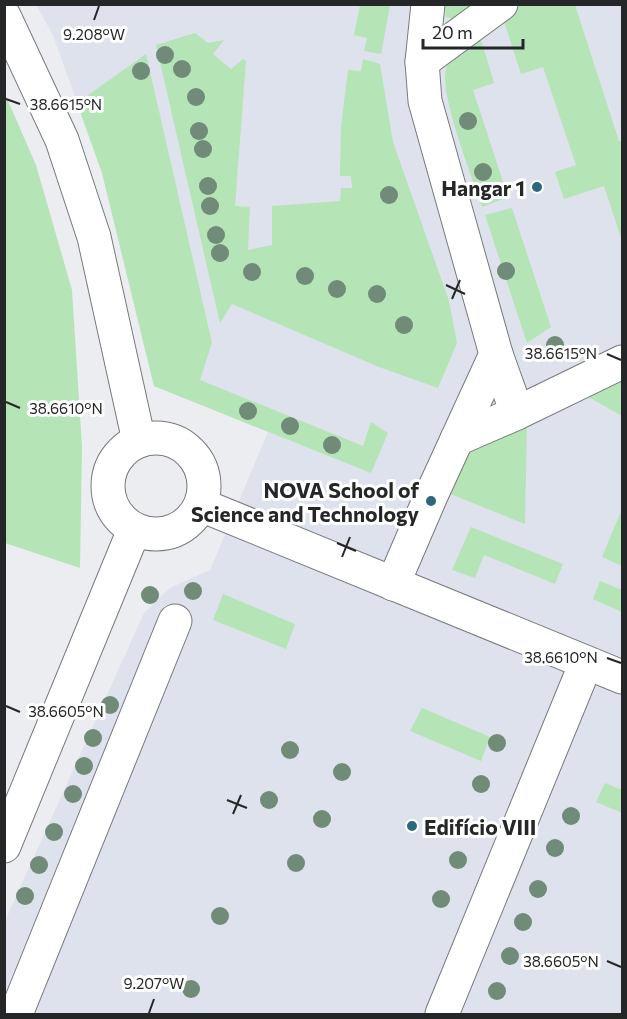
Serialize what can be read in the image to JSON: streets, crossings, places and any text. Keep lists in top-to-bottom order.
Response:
{
  "places": ["Hangar 1", "NOVA School of Science and Technology", "Edifício VIII"],
  "scale_bar": "20 m",
  "coordinates": [
    "9.208°W",
    "38.6615°N",
    "38.6610°N",
    "38.6605°N",
    "9.207°W"
  ]
}
